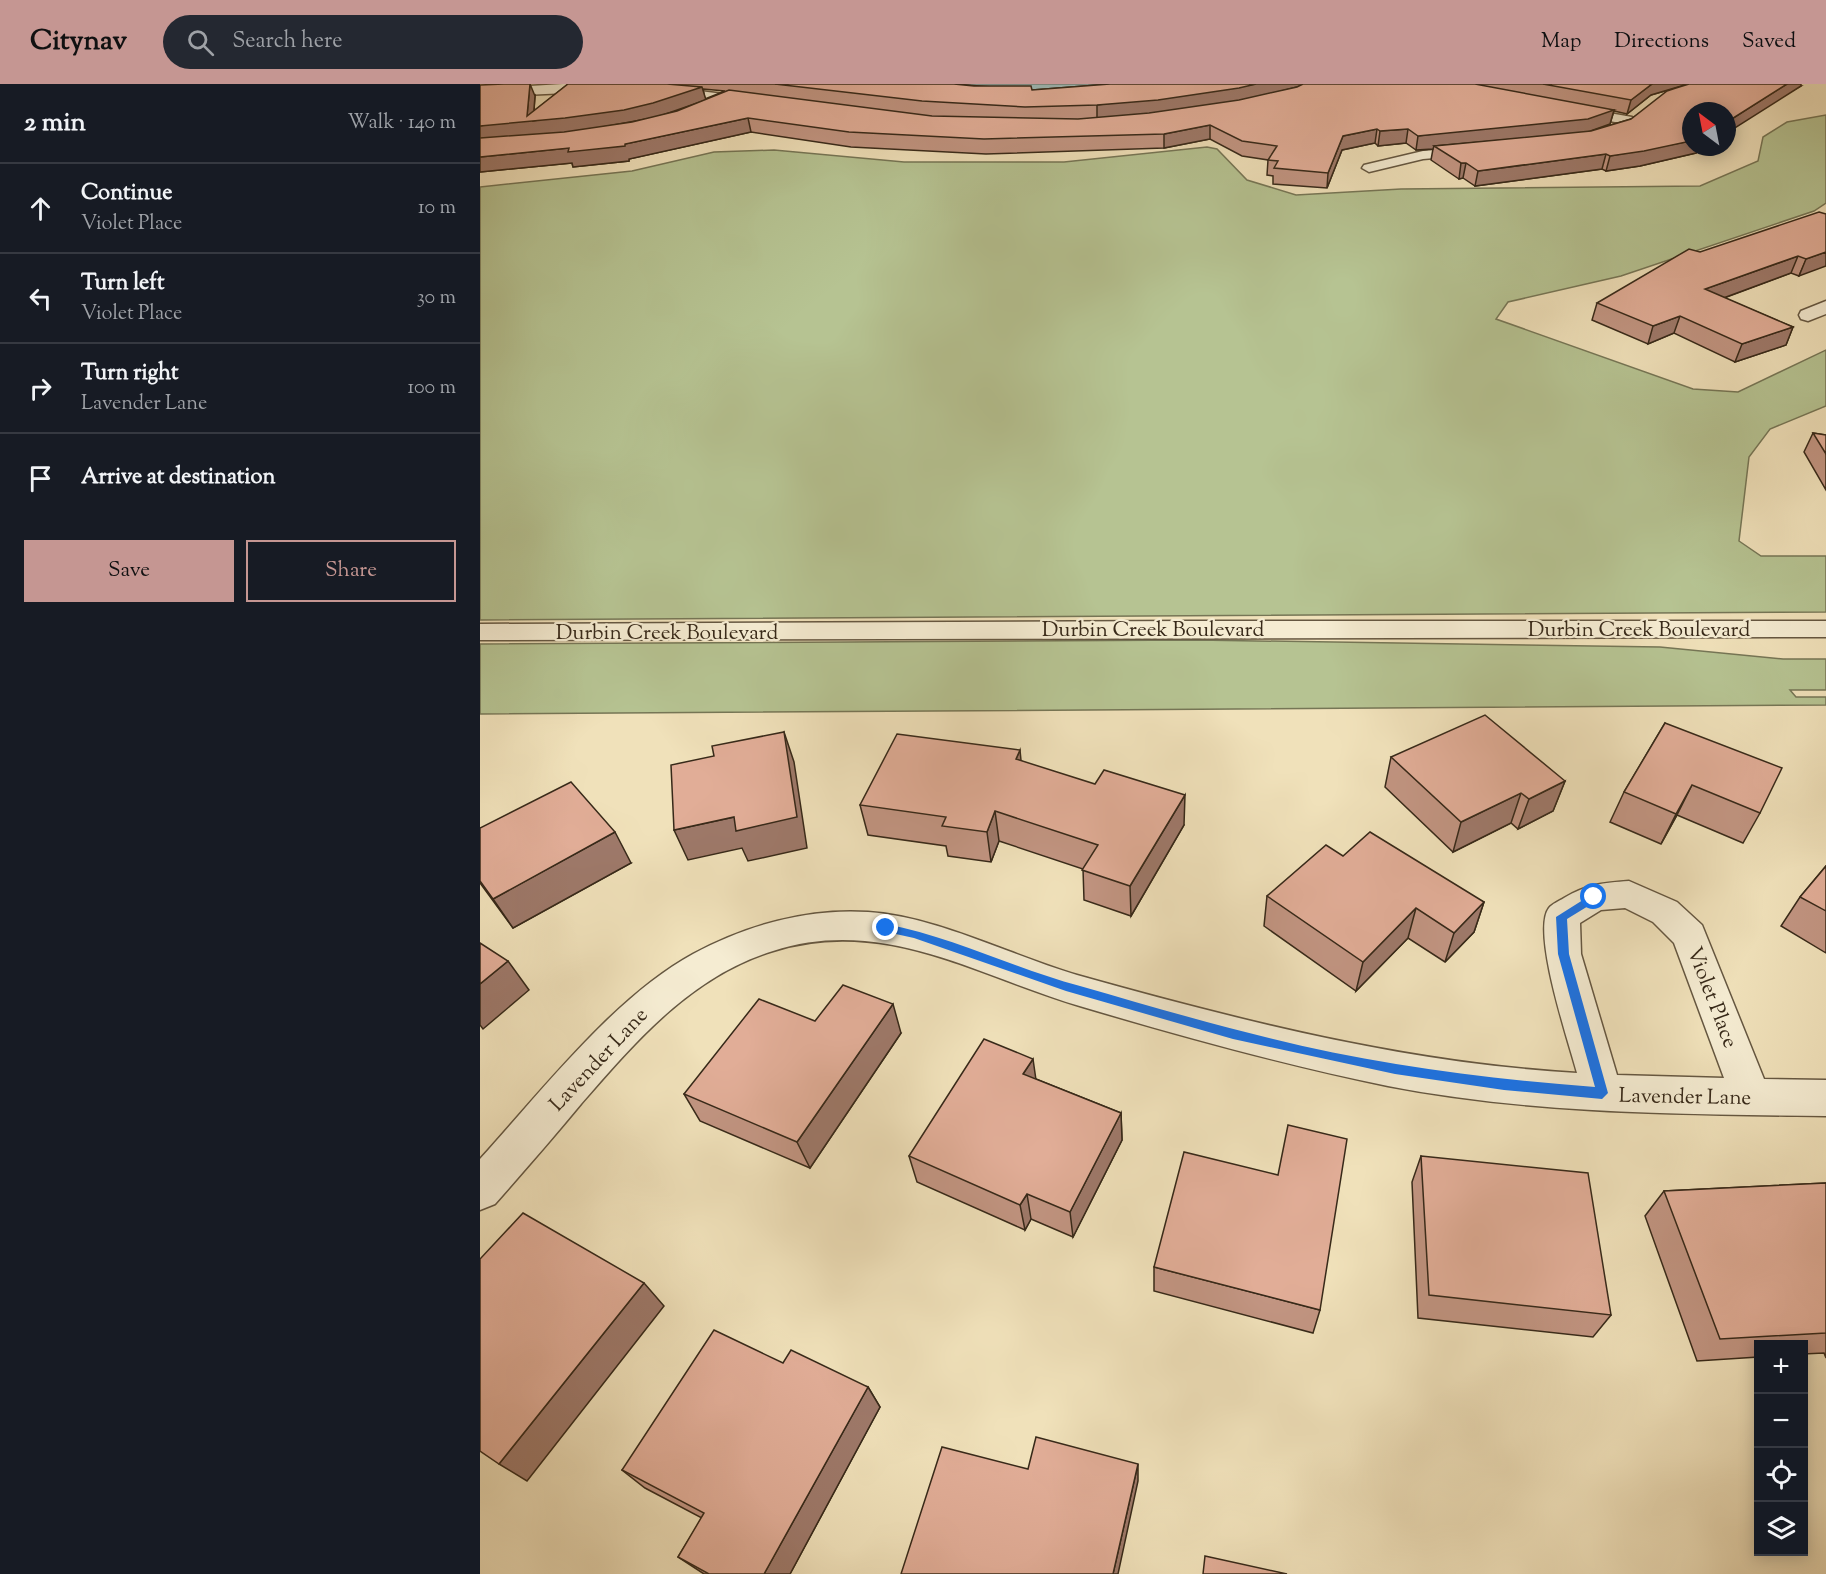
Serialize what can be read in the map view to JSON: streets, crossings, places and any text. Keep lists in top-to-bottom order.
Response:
{
  "streets": {
    "street": ["Durbin Creek Boulevard", "Violet Place", "Lavender Lane"]
  },
  "crossings": [
    ["Violet Place", "Lavender Lane"]
  ],
  "north": "top left",
  "page": {
    "header": "Citynav",
    "search": "Search here",
    "nav": ["Map", "Directions", "Saved"],
    "heading": ["2 min", "Walk · 140 m"],
    "list": [
      ["Continue", "Violet Place", "10 m"],
      ["Turn left", "Violet Place", "30 m"],
      ["Turn right", "Lavender Lane", "100 m"],
      "Arrive at destination"
    ],
    "buttons": ["Save", "Share"],
    "map_buttons": ["+", "−"]
  }
}
